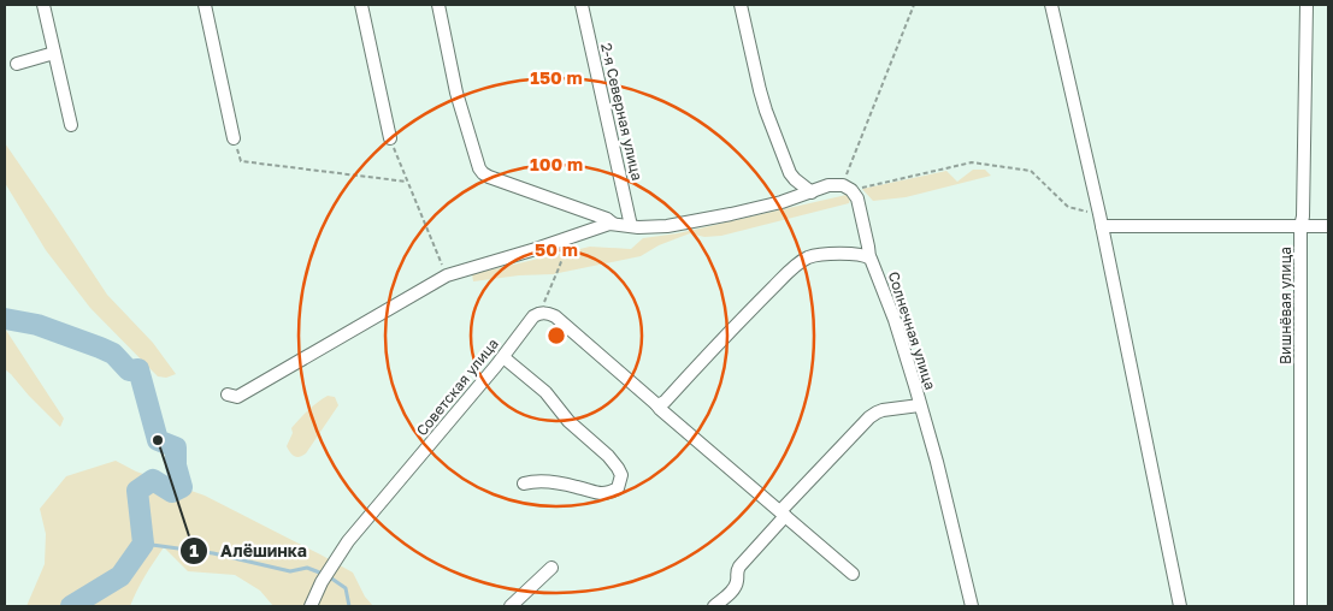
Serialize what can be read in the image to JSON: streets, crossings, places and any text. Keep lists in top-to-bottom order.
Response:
{
  "streets": {
    "street": [
      "2-я Северная улица",
      "Вишнёвая улица",
      "Солнечная улица",
      "Советская улица"
    ]
  },
  "places": ["Алёшинка"],
  "rings": ["150 m", "100 m", "50 m"]
}
